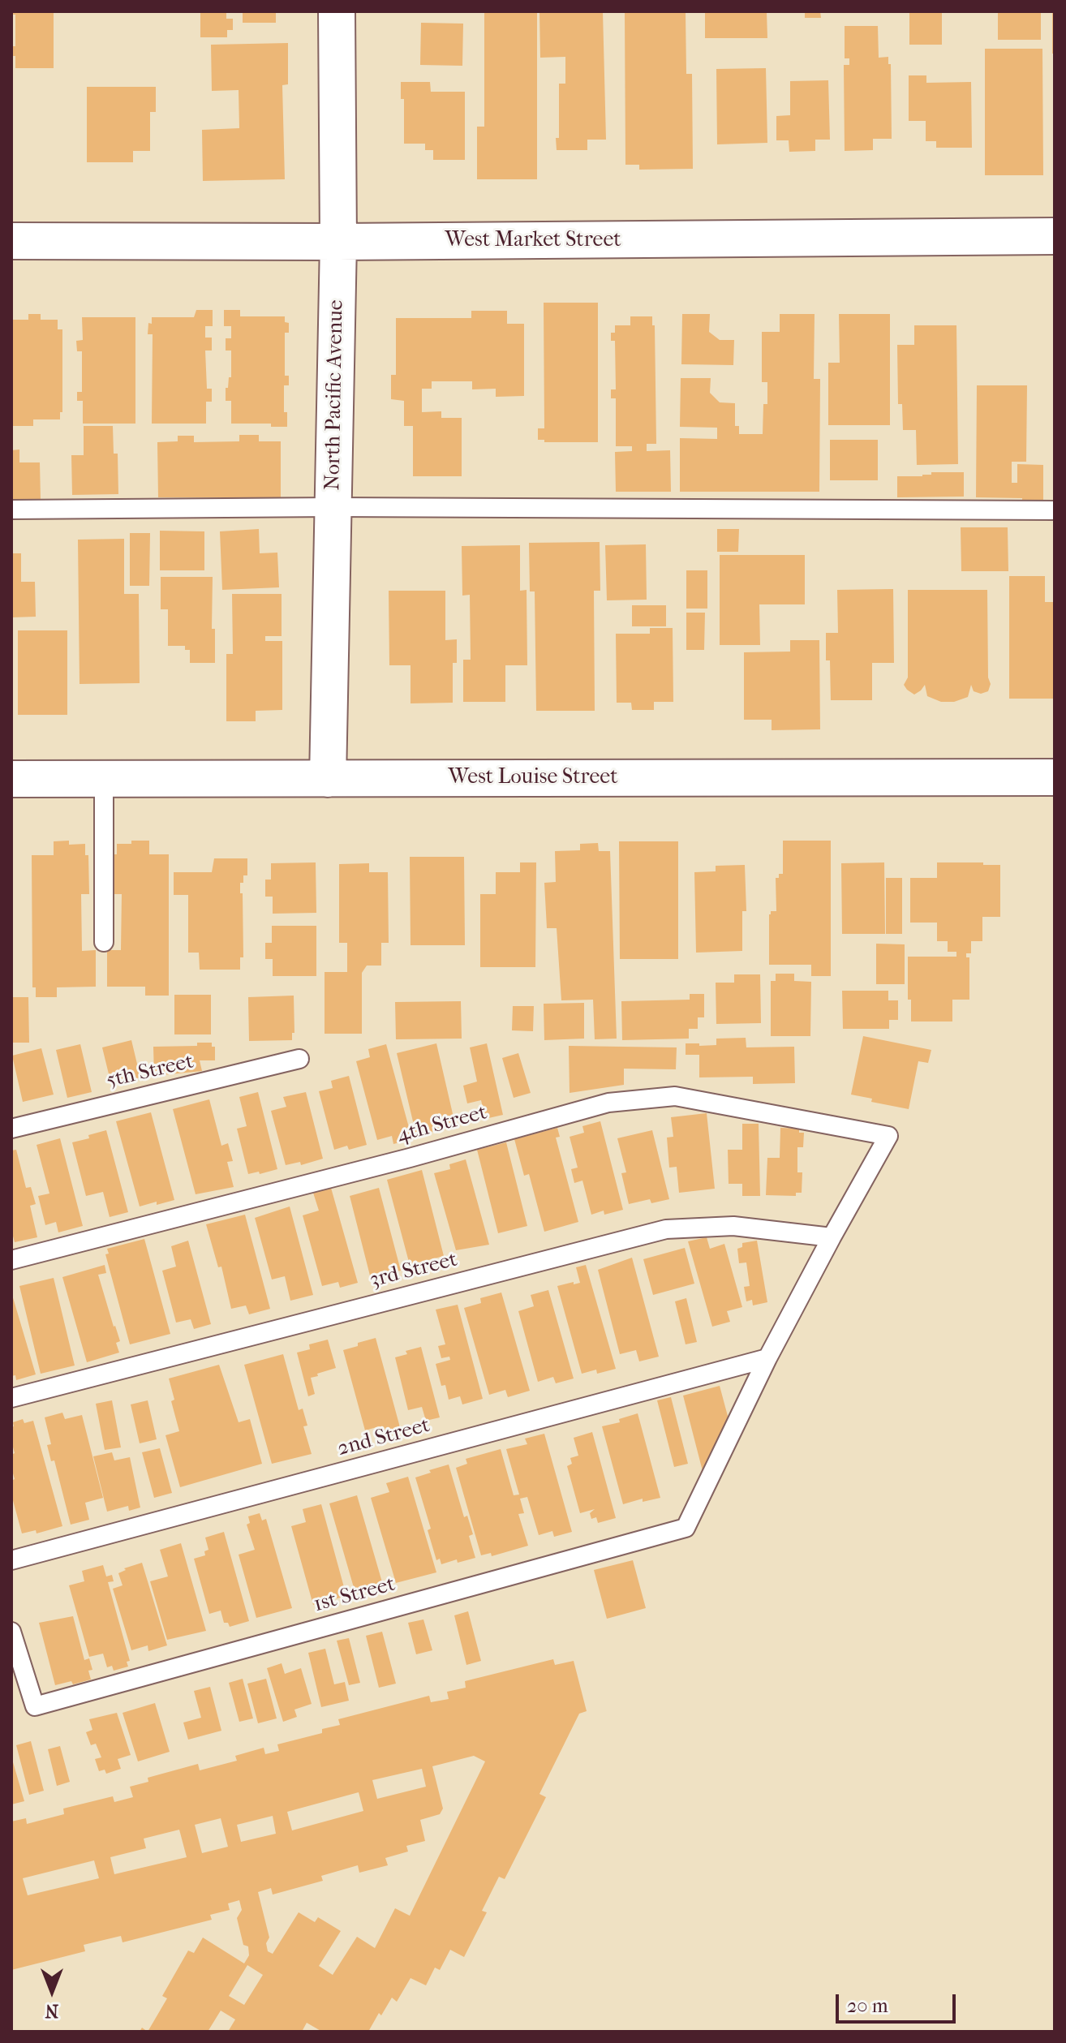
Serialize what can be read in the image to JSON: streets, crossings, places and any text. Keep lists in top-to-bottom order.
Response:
{
  "streets": {
    "street": ["West Market Street", "North Pacific Avenue", "West Louise Street"],
    "lane": [
      "5th Street",
      "4th Street",
      "3rd Street",
      "2nd Street",
      "1st Street"
    ]
  },
  "crossings": [
    ["West Market Street", "North Pacific Avenue"],
    ["North Pacific Avenue", "West Louise Street"],
    ["4th Street", "3rd Street"],
    ["2nd Street", "1st Street"]
  ],
  "scale_bar": "20 m",
  "north": "bottom"
}
